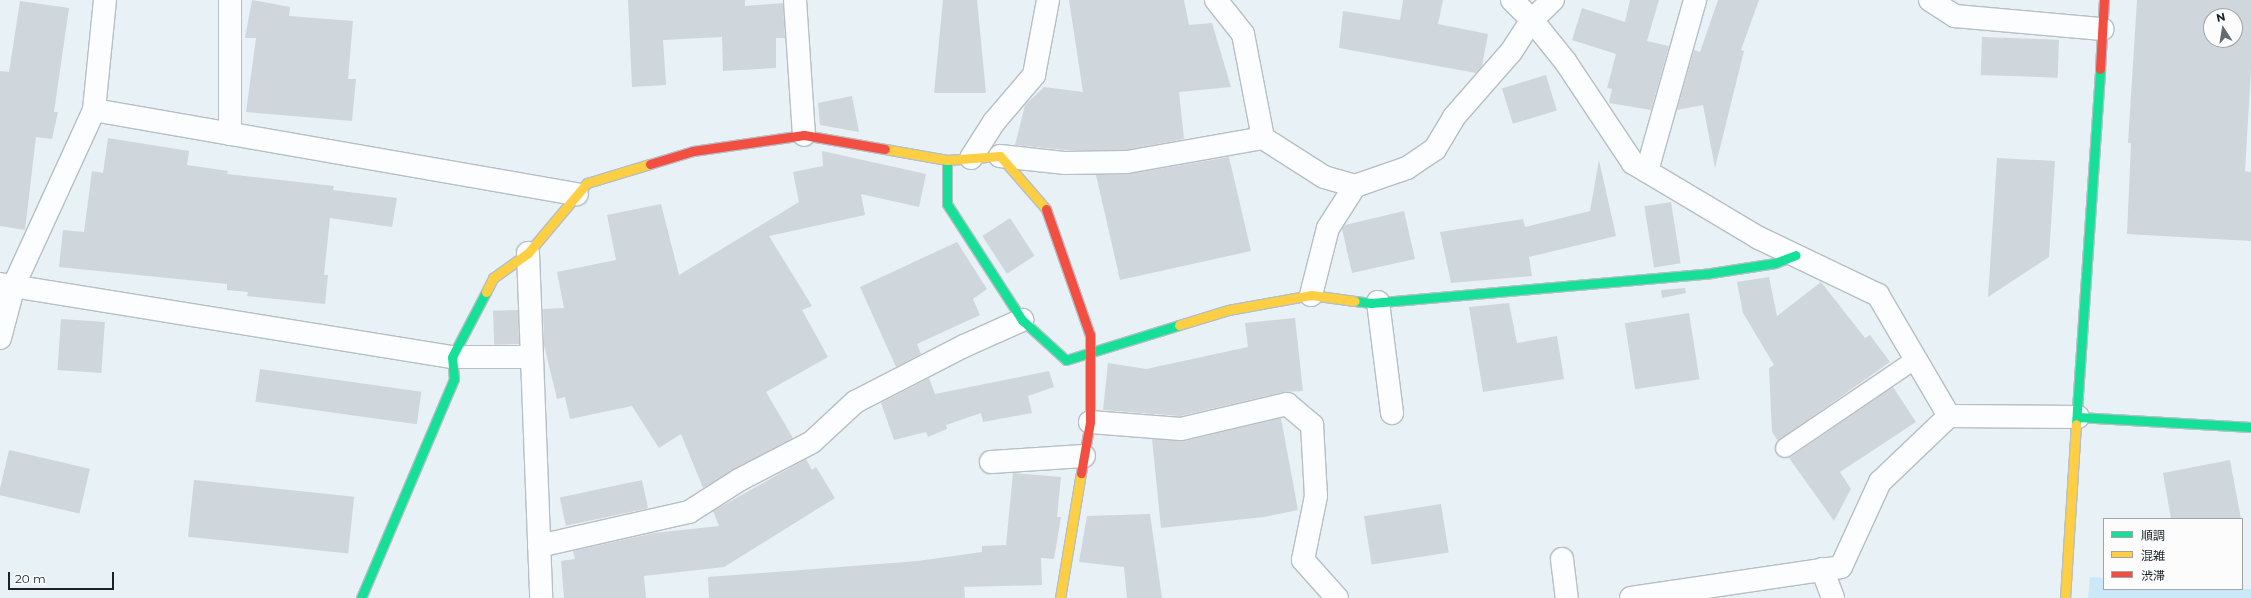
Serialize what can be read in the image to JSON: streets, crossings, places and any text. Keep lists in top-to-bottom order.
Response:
{
  "legend": ["順調", "混雑", "渋滞"],
  "scale_bar": "20 m",
  "north": "top"
}
